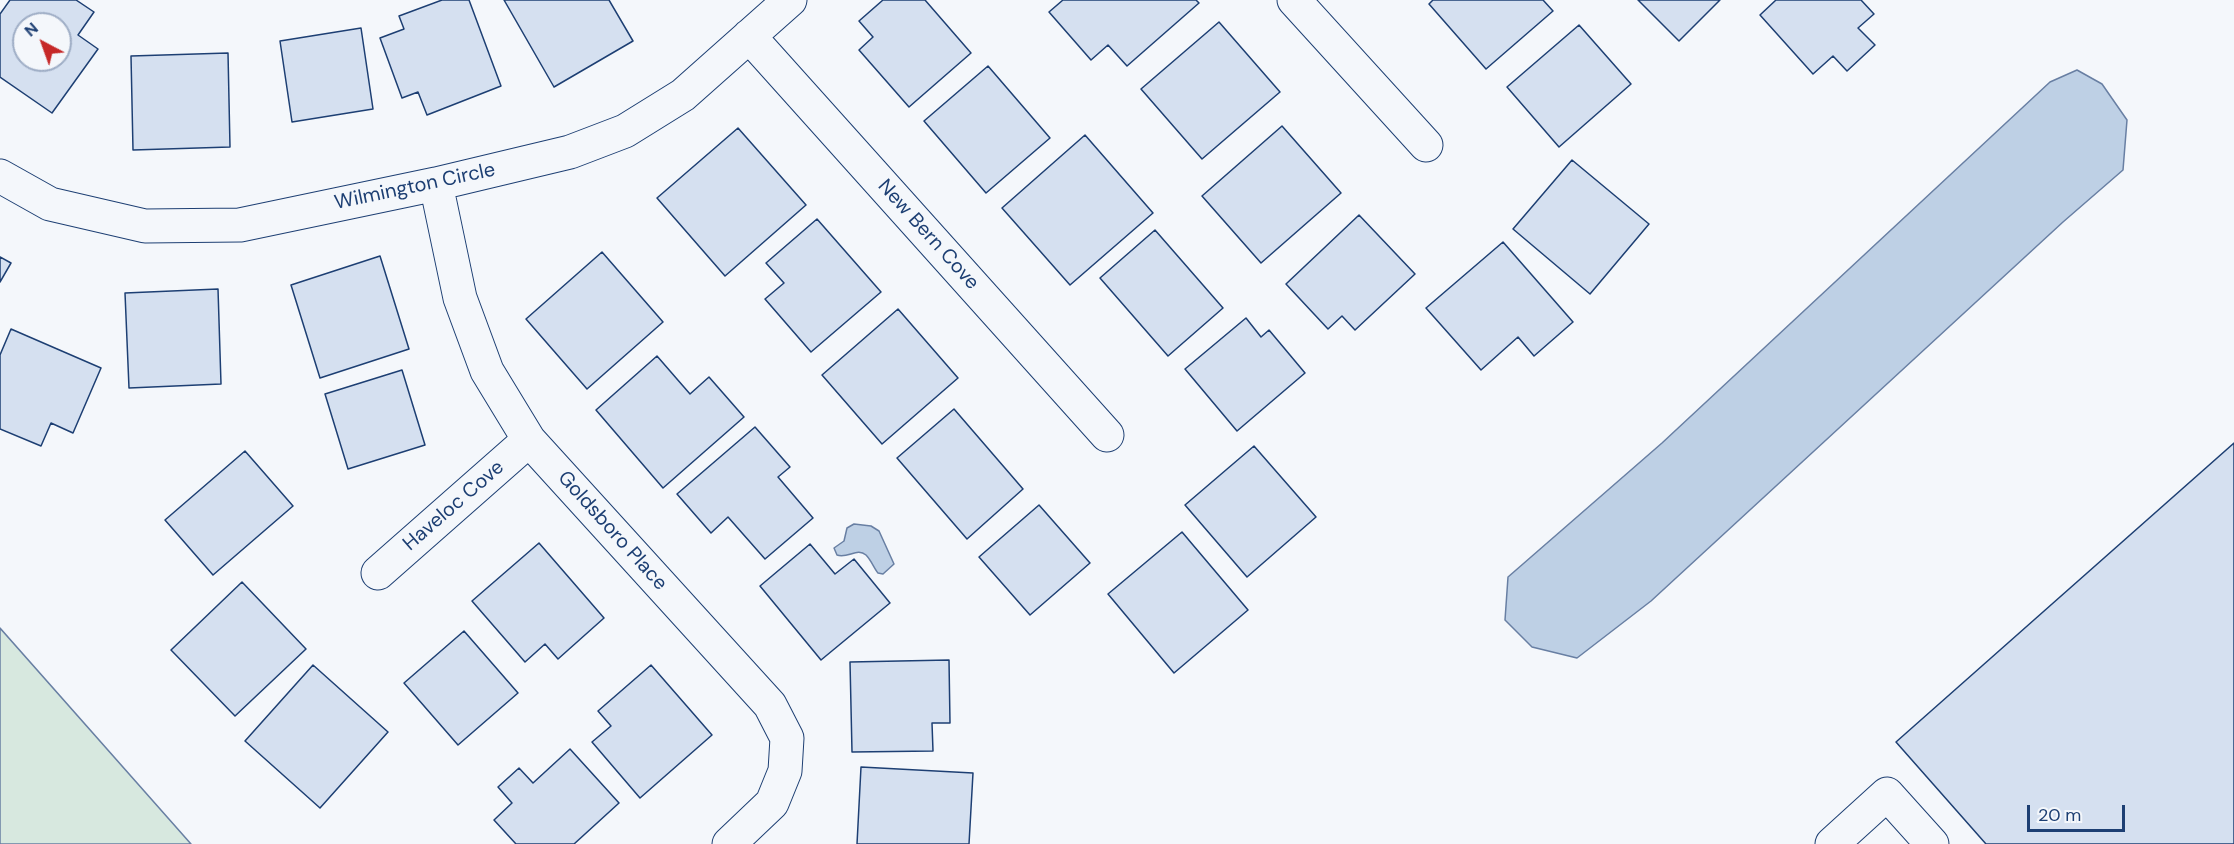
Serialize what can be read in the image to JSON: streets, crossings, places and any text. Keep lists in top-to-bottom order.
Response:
{
  "streets": {
    "street": [
      "Wilmington Circle",
      "New Bern Cove",
      "Haveloc Cove",
      "Goldsboro Place"
    ]
  },
  "crossings": [
    ["Wilmington Circle", "New Bern Cove"],
    ["Wilmington Circle", "Goldsboro Place"],
    ["Haveloc Cove", "Goldsboro Place"]
  ],
  "scale_bar": "20 m",
  "north": "top left"
}
